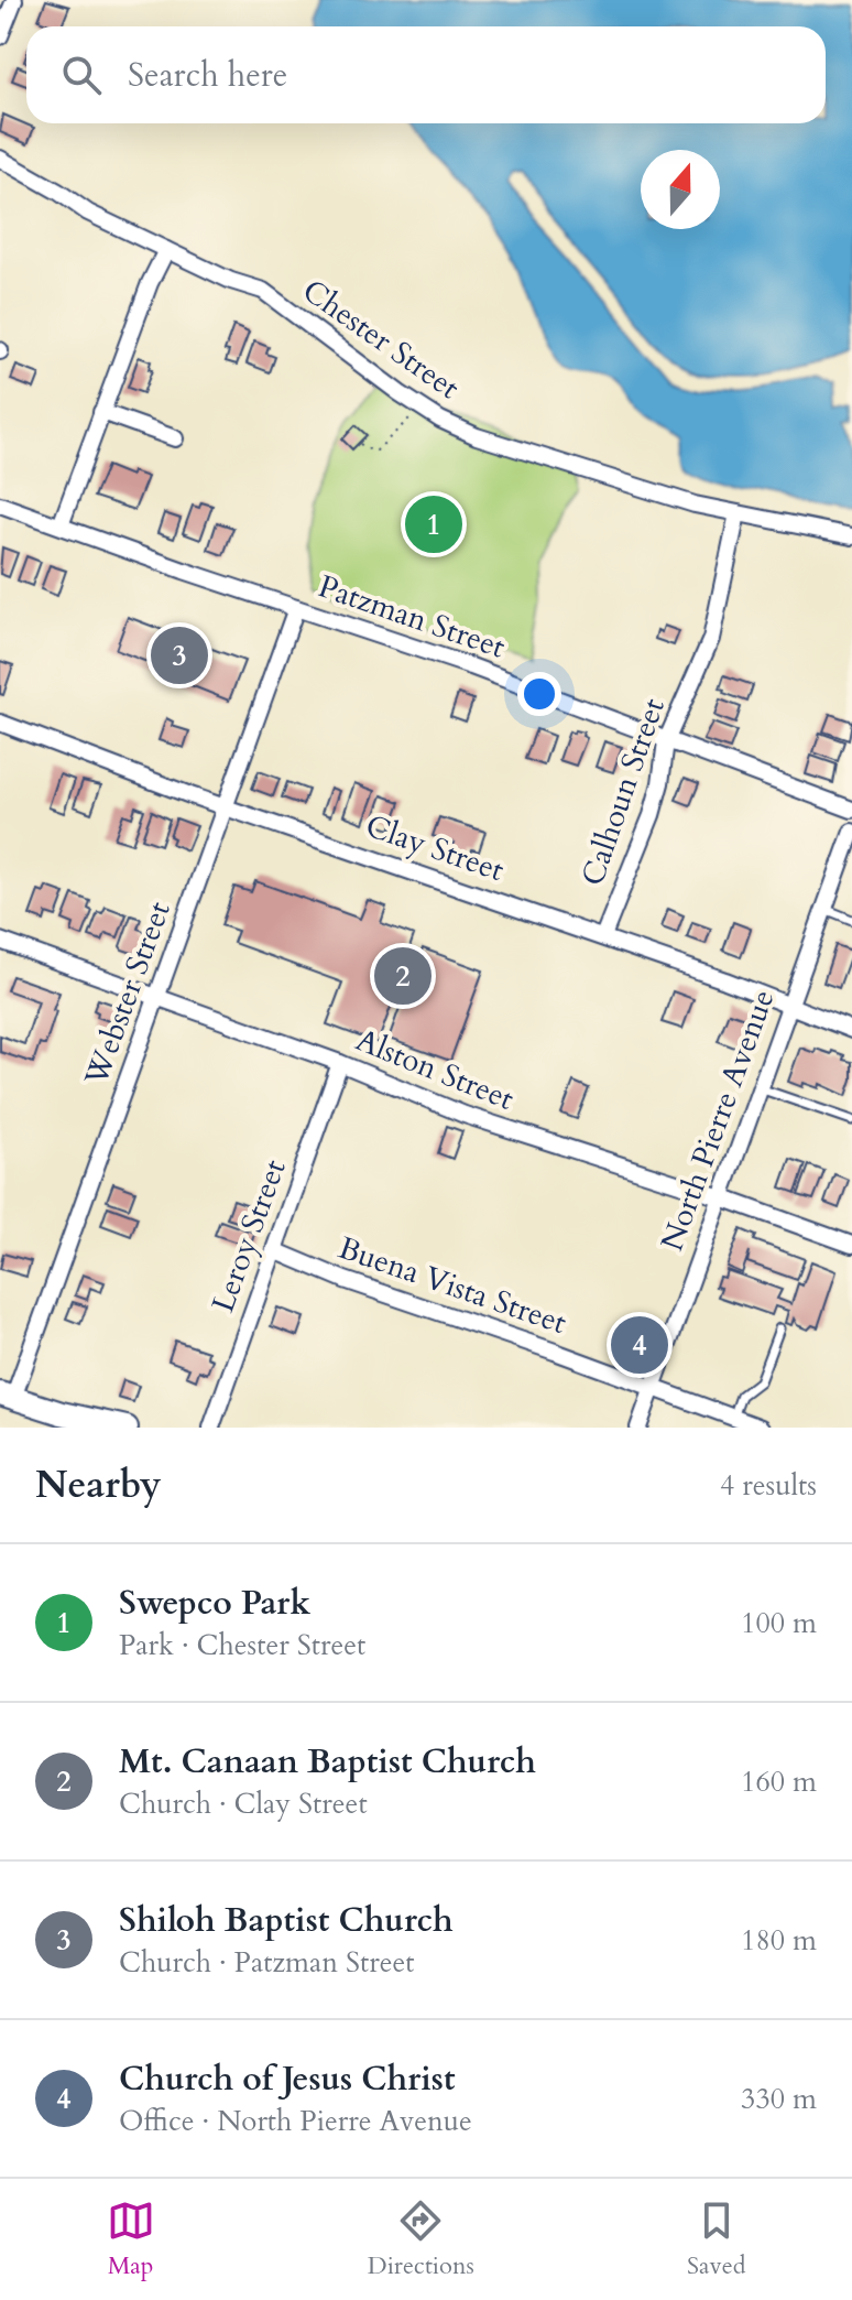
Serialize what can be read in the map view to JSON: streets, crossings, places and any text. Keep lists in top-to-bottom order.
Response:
{
  "streets": {
    "street": [
      "Chester Street",
      "Patzman Street",
      "Calhoun Street",
      "Clay Street",
      "Webster Street",
      "Alston Street",
      "North Pierre Avenue",
      "Leroy Street",
      "Buena Vista Street"
    ]
  },
  "crossings": [
    ["Chester Street", "Calhoun Street"],
    ["Patzman Street", "Calhoun Street"],
    ["Patzman Street", "Webster Street"],
    ["Calhoun Street", "Clay Street"],
    ["Clay Street", "Webster Street"],
    ["Clay Street", "North Pierre Avenue"],
    ["Webster Street", "Alston Street"],
    ["Alston Street", "North Pierre Avenue"],
    ["Alston Street", "Leroy Street"],
    ["North Pierre Avenue", "Buena Vista Street"],
    ["Leroy Street", "Buena Vista Street"]
  ],
  "north": "top",
  "page": {
    "search": "Search here",
    "pins": [
      "1",
      "3",
      "2",
      "4"
    ],
    "heading": ["Nearby", "4 results"],
    "list": [
      {
        "mark": "1",
        "name": "Swepco Park",
        "note": "Park · Chester Street",
        "value": "100 m"
      },
      {
        "mark": "2",
        "name": "Mt. Canaan Baptist Church",
        "note": "Church · Clay Street",
        "value": "160 m"
      },
      {
        "mark": "3",
        "name": "Shiloh Baptist Church",
        "note": "Church · Patzman Street",
        "value": "180 m"
      },
      {
        "mark": "4",
        "name": "Church of Jesus Christ",
        "note": "Office · North Pierre Avenue",
        "value": "330 m"
      }
    ],
    "nav": ["Map", "Directions", "Saved"]
  }
}
